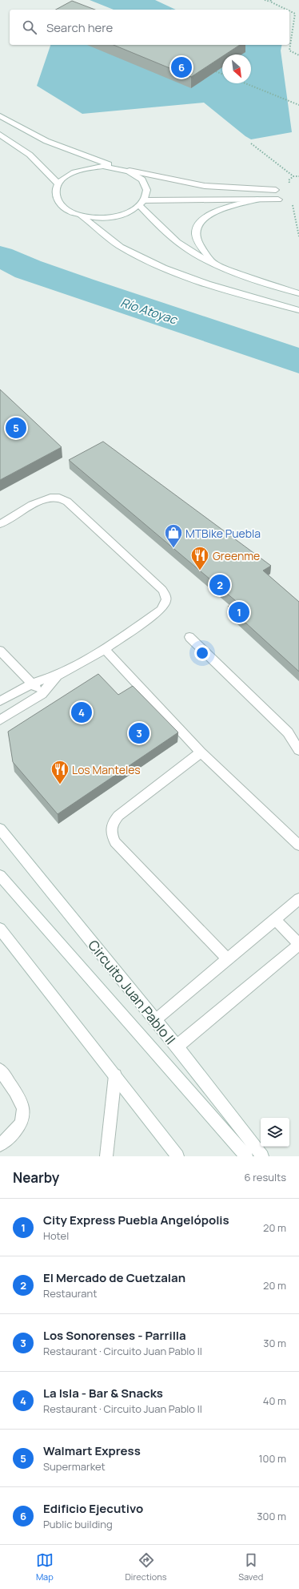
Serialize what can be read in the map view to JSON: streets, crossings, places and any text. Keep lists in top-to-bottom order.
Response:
{
  "streets": {
    "street": ["Circuito Juan Pablo II"]
  },
  "water": ["Río Atoyac"],
  "places": {
    "shop": ["MTBike Puebla"],
    "restaurant": ["Greenme", "Los Manteles"]
  },
  "north": "bottom right",
  "page": {
    "search": "Search here",
    "pins": [
      "6",
      "5",
      "2",
      "1",
      "4",
      "3"
    ],
    "heading": ["Nearby", "6 results"],
    "list": [
      {
        "mark": "1",
        "name": "City Express Puebla Angelópolis",
        "note": "Hotel",
        "value": "20 m"
      },
      {
        "mark": "2",
        "name": "El Mercado de Cuetzalan",
        "note": "Restaurant",
        "value": "20 m"
      },
      {
        "mark": "3",
        "name": "Los Sonorenses - Parrilla",
        "note": "Restaurant · Circuito Juan Pablo II",
        "value": "30 m"
      },
      {
        "mark": "4",
        "name": "La Isla - Bar & Snacks",
        "note": "Restaurant · Circuito Juan Pablo II",
        "value": "40 m"
      },
      {
        "mark": "5",
        "name": "Walmart Express",
        "note": "Supermarket",
        "value": "100 m"
      },
      {
        "mark": "6",
        "name": "Edificio Ejecutivo",
        "note": "Public building",
        "value": "300 m"
      }
    ],
    "nav": ["Map", "Directions", "Saved"]
  }
}
